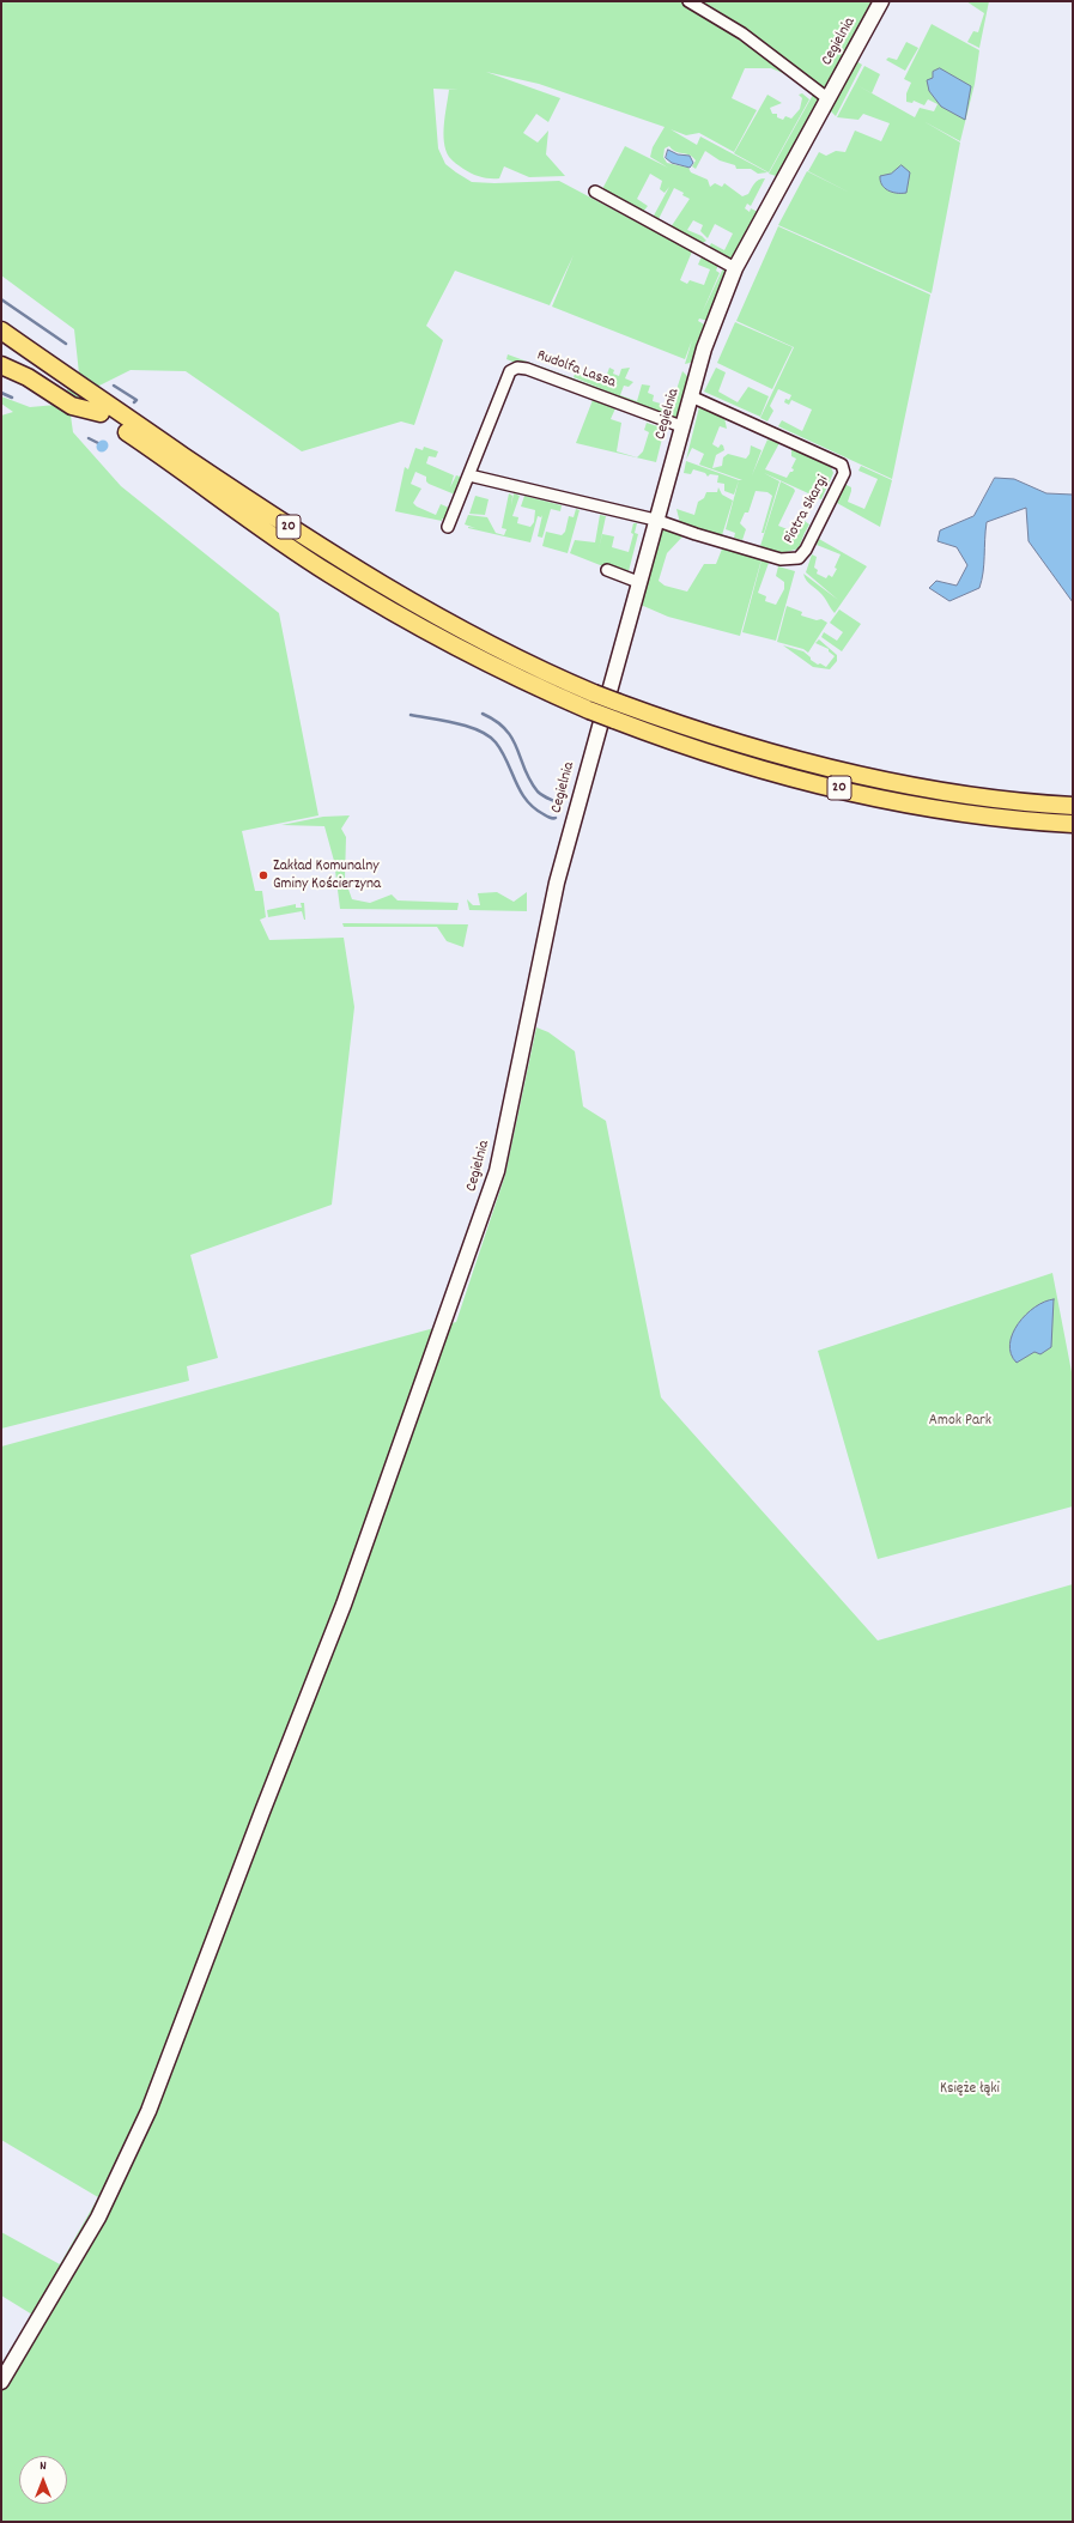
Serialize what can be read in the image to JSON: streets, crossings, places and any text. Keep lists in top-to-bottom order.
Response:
{
  "streets": {
    "main road": ["20"],
    "street": ["Cegielnia", "Rudolfa Lassa", "Piotra Skargi"]
  },
  "crossings": [
    ["Cegielnia", "Rudolfa Lassa"],
    ["Cegielnia", "Piotra Skargi"]
  ],
  "parks": ["Amok Park", "Księże łąki"],
  "places": ["Zakład Komunalny Gminy Kościerzyna"],
  "north": "top"
}
